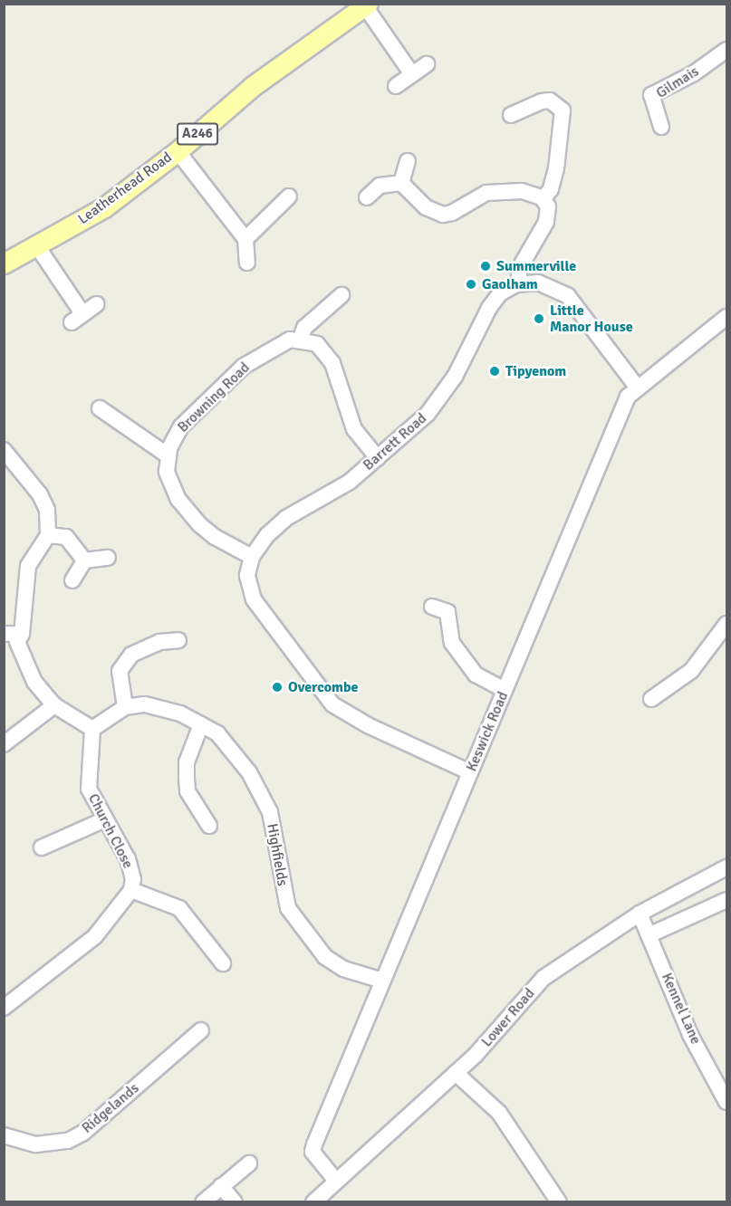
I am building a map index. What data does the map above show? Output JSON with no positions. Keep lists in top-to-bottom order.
{
  "streets": {
    "main road": ["A246", "Leatherhead Road"],
    "street": [
      "Gilmais",
      "Browning Road",
      "Barrett Road",
      "Keswick Road",
      "Church Close",
      "Highfields",
      "Kennel Lane",
      "Lower Road",
      "Ridgelands"
    ]
  },
  "crossings": [
    ["Browning Road", "Barrett Road"],
    ["Barrett Road", "Keswick Road"],
    ["Keswick Road", "Highfields"],
    ["Keswick Road", "Lower Road"],
    ["Kennel Lane", "Lower Road"]
  ],
  "places": [
    "Summerville",
    "Gaolham",
    "Little Manor House",
    "Tipyenom",
    "Overcombe"
  ]
}
